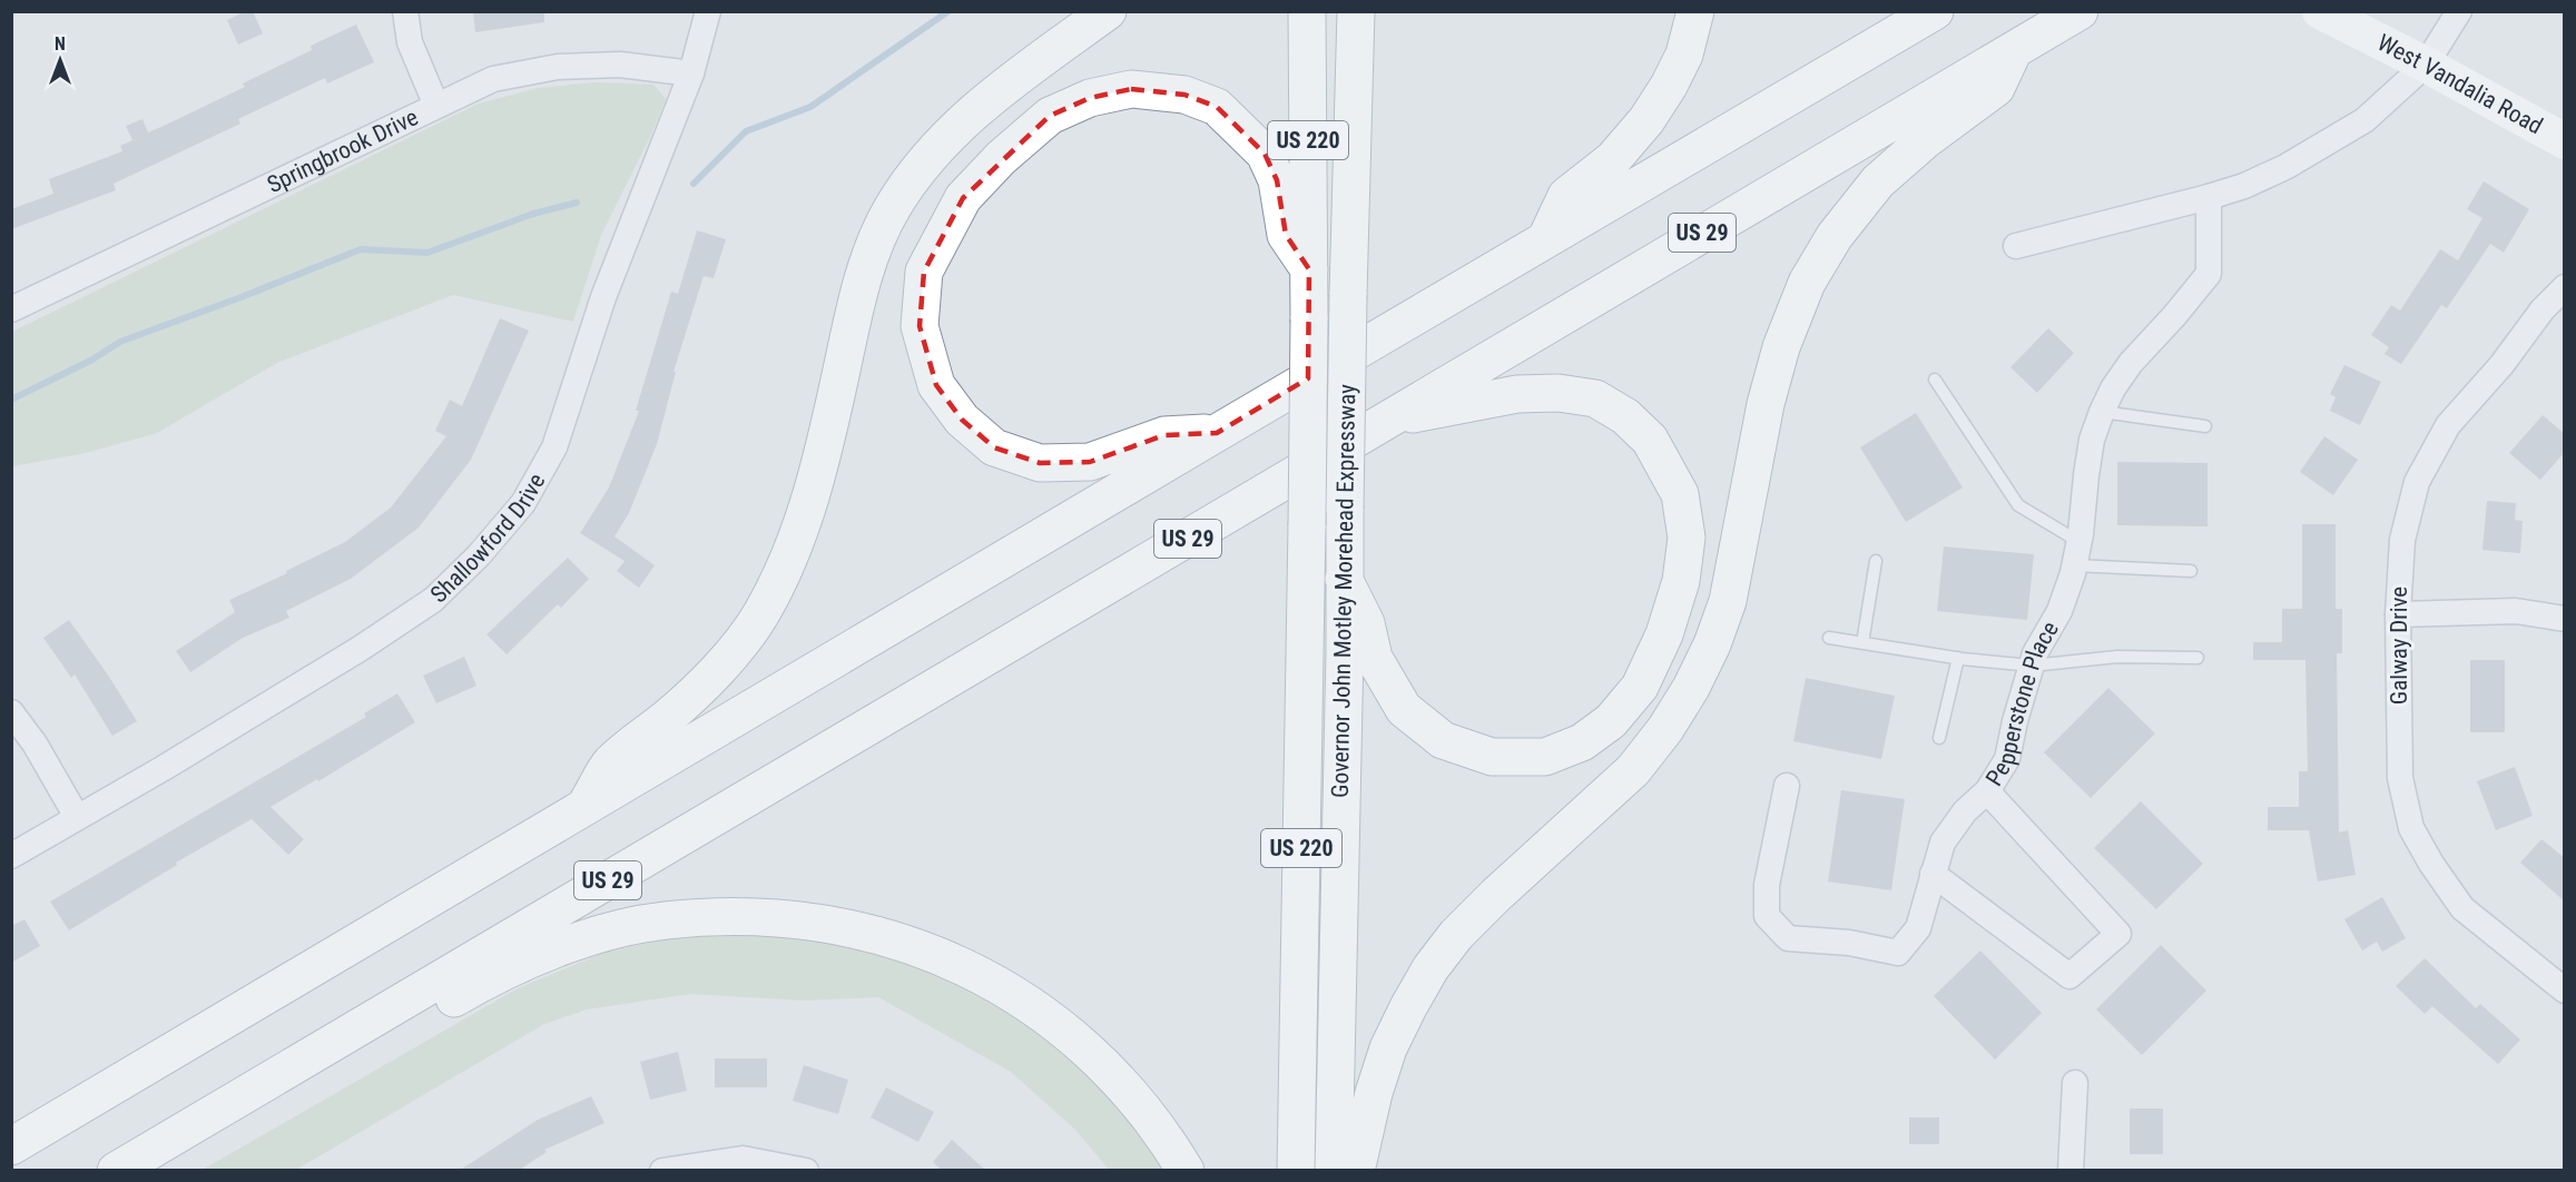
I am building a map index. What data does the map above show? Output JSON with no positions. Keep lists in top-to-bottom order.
{
  "streets": {
    "highway": ["US 220", "US 29", "Governor John Motley Morehead Expressway"],
    "main road": ["West Vandalia Road"],
    "street": [
      "Springbrook Drive",
      "Shallowford Drive",
      "Galway Drive",
      "Pepperstone Place"
    ]
  },
  "crossings": [
    ["Springbrook Drive", "Shallowford Drive"]
  ],
  "north": "top"
}
